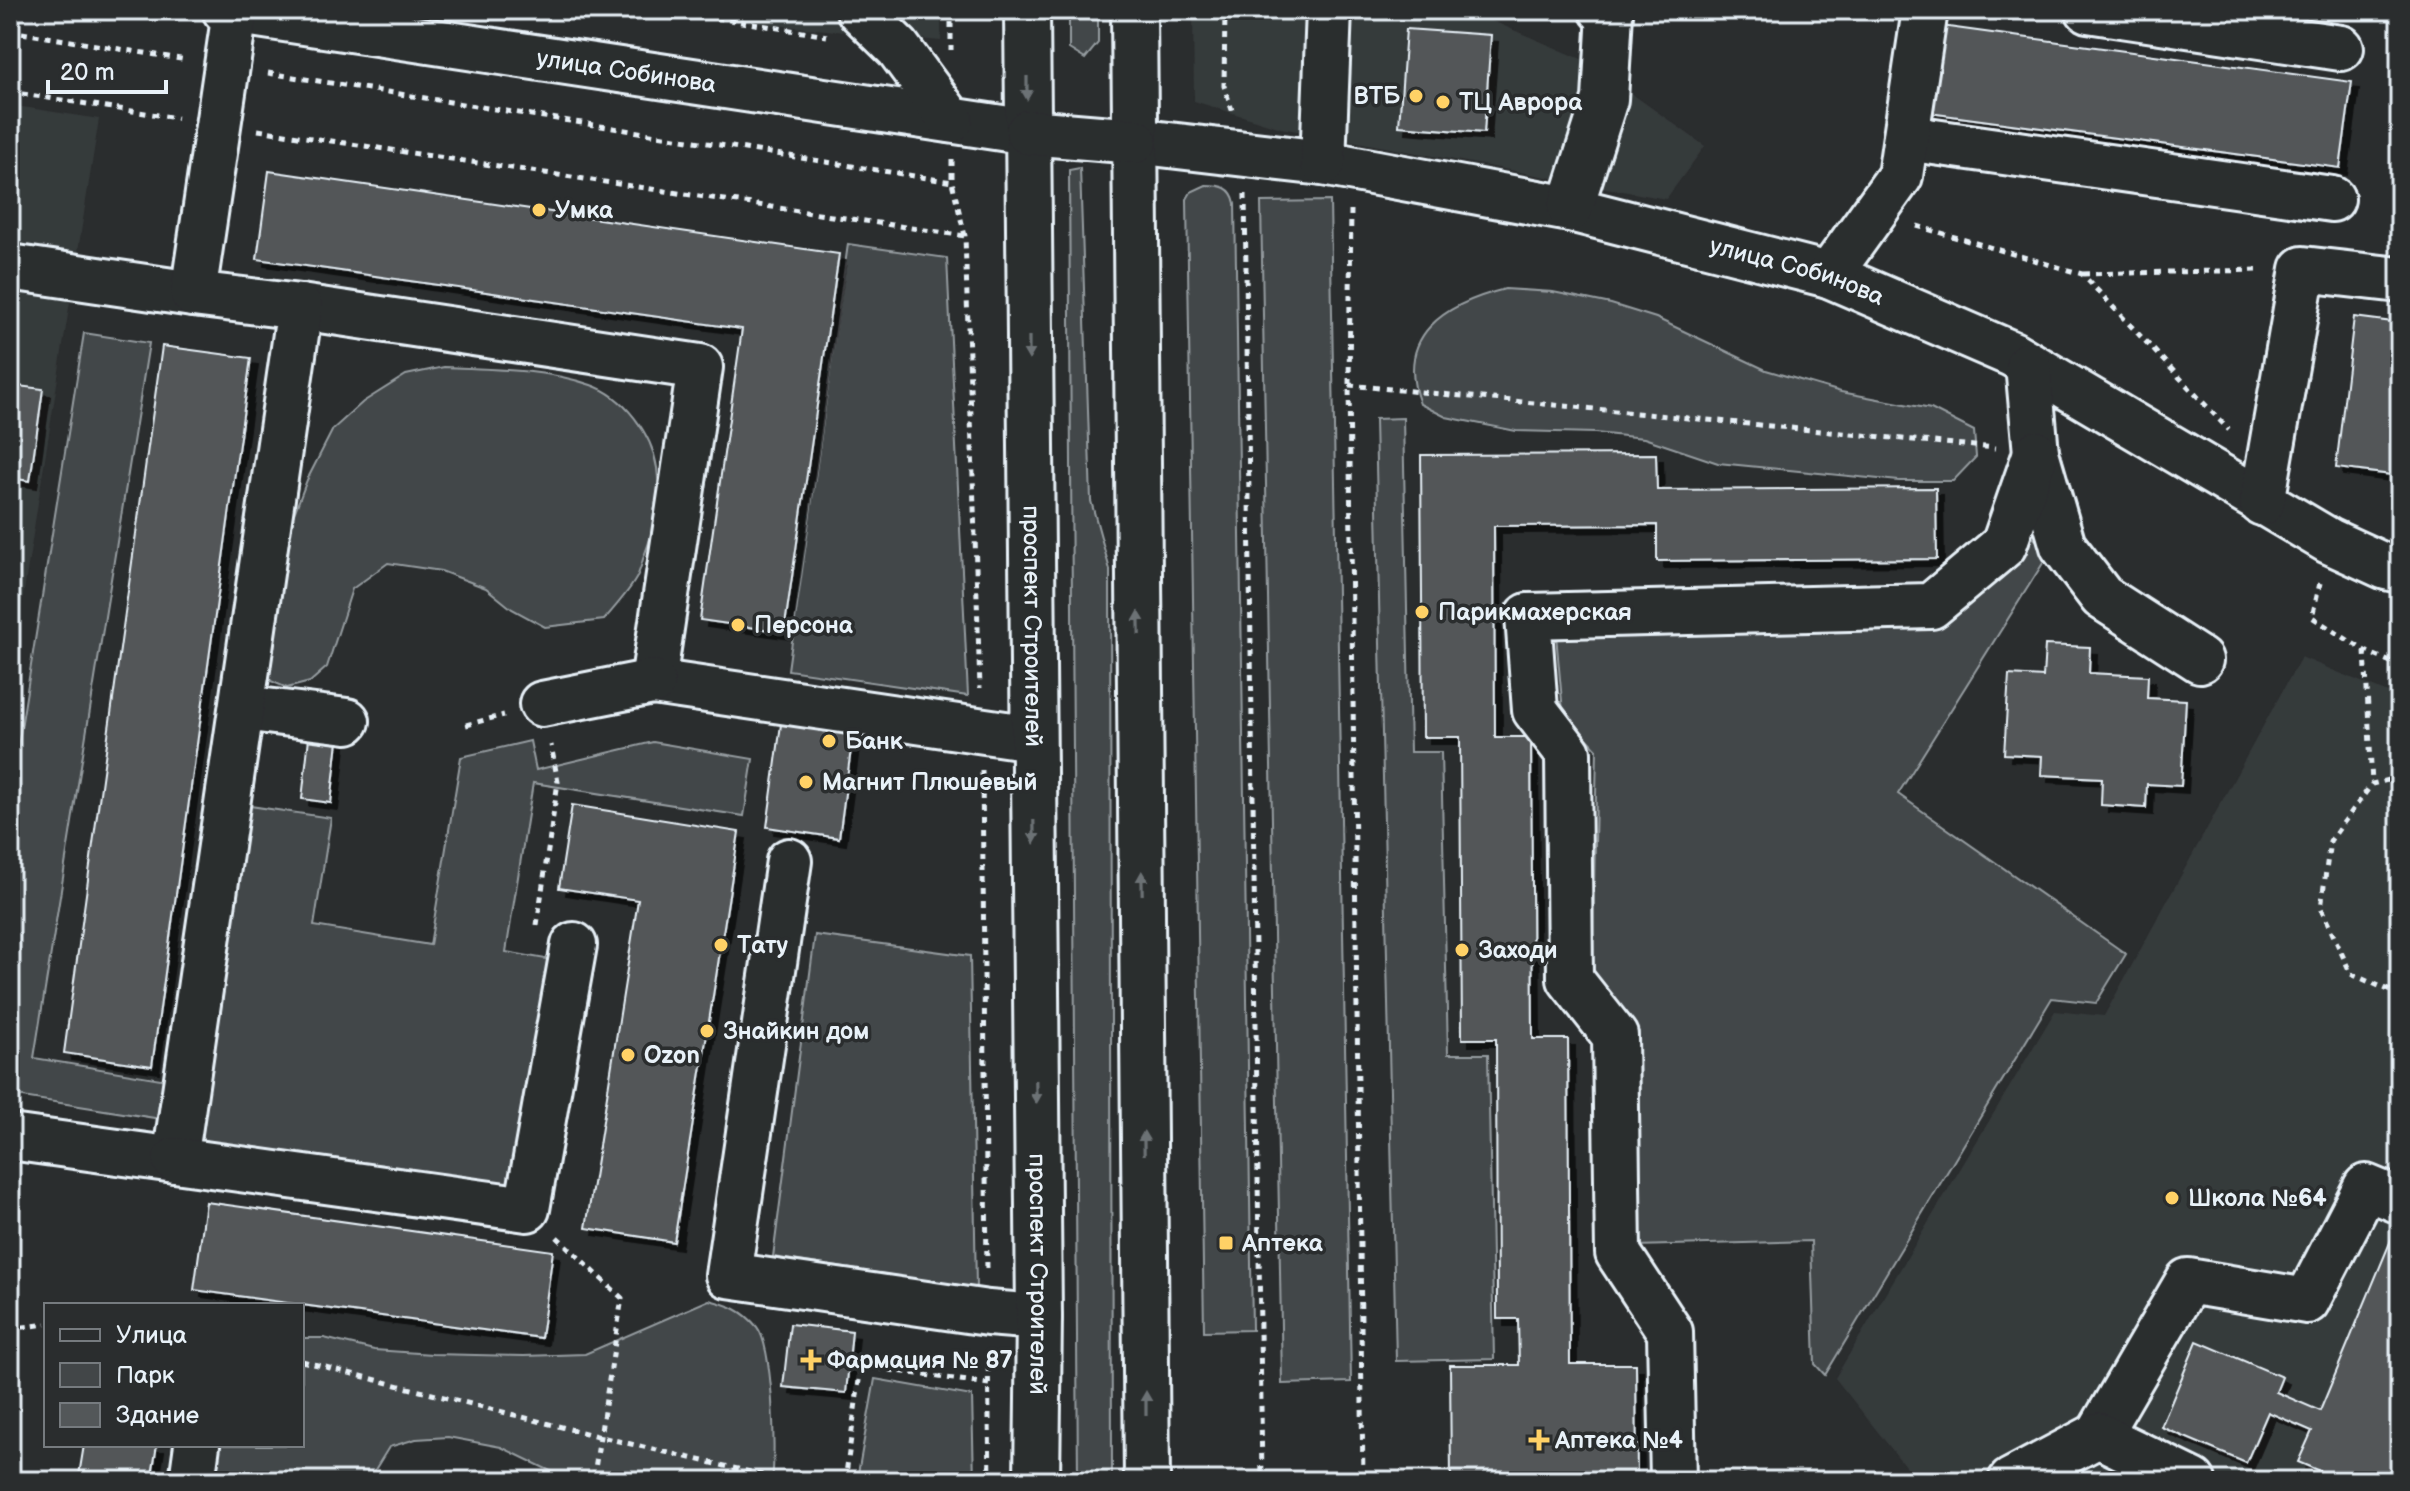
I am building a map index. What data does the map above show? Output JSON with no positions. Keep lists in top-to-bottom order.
{
  "streets": {
    "main road": ["улица Собинова", "проспект Строителей"]
  },
  "crossings": [
    ["улица Собинова", "проспект Строителей"]
  ],
  "places": {
    "other": [
      "ВТБ",
      "ТЦ Аврора",
      "Умка",
      "Парикмахерская",
      "Персона",
      "Банк",
      "Магнит Плюшевый",
      "Тату",
      "Заходи",
      "Знайкин дом",
      "Ozon",
      "Школа №64"
    ],
    "transit": ["Аптека"],
    "health": ["Фармация № 87", "Аптека №4"]
  },
  "legend": ["Улица", "Парк", "Здание"],
  "scale_bar": "20 m"
}
